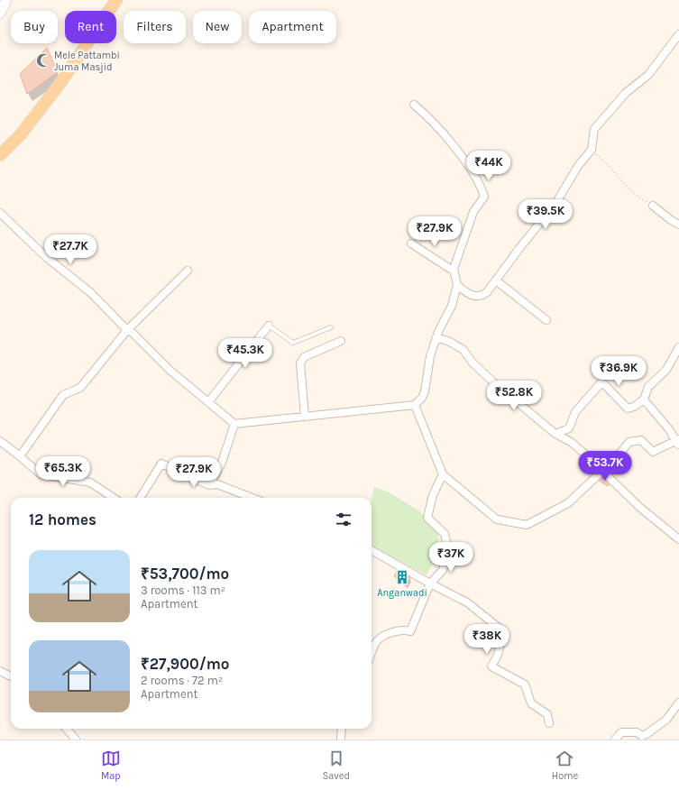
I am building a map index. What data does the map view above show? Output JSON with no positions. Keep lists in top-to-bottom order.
{
  "places": {
    "mosque": ["Mele Pattambi Juma Masjid"],
    "building": ["Anganwadi"]
  },
  "page": {
    "chip": [
      "Buy",
      "Rent",
      "Filters",
      "New",
      "Apartment"
    ],
    "price": [
      "₹44K",
      "₹39.5K",
      "₹27.9K",
      "₹27.7K",
      "₹45.3K",
      "₹36.9K",
      "₹52.8K",
      "₹53.7K",
      "₹65.3K",
      "₹27.9K",
      "₹37K",
      "₹38K"
    ],
    "heading": "12 homes",
    "list": [
      {
        "name": "₹53,700/mo",
        "note": "3 rooms · 113 m² · Apartment"
      },
      {
        "name": "₹27,900/mo",
        "note": "2 rooms · 72 m² · Apartment"
      }
    ],
    "tabs": ["Map", "Saved", "Home"]
  }
}
